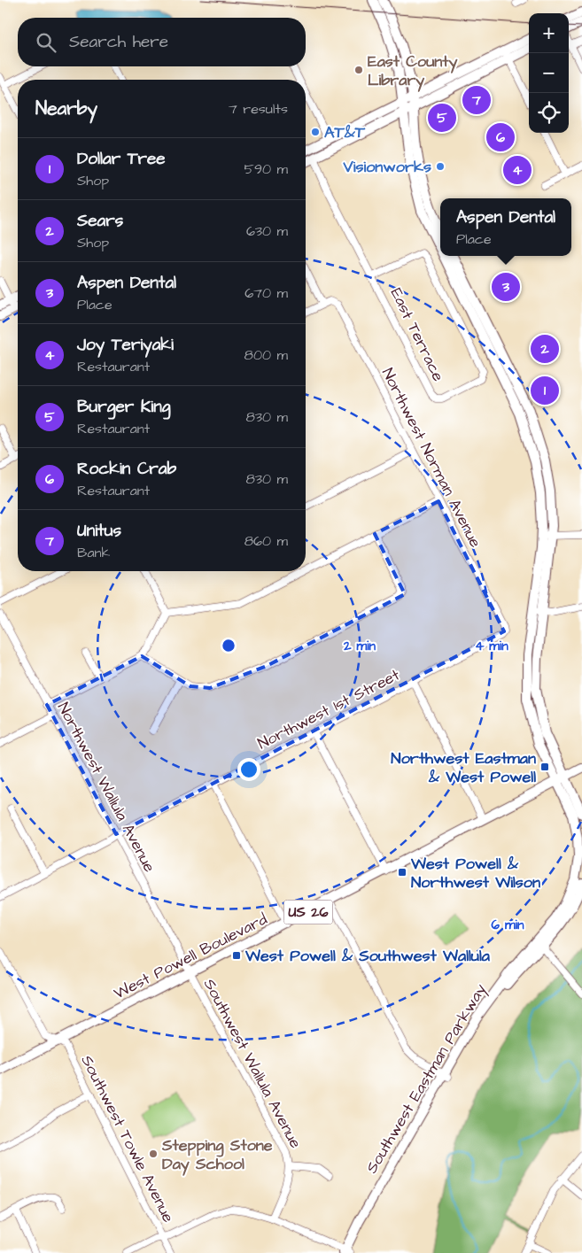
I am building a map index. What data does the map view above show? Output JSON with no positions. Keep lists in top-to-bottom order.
{
  "streets": {
    "main road": ["US 26", "West Powell Boulevard", "Southwest Eastman Parkway"],
    "street": [
      "East Terrace",
      "Northwest Norman Avenue",
      "Northwest 1st Street",
      "Northwest Wallula Avenue",
      "Southwest Wallula Avenue",
      "Southwest Towle Avenue"
    ]
  },
  "crossings": [
    ["Northwest Norman Avenue", "Northwest 1st Street"],
    ["Northwest 1st Street", "Northwest Wallula Avenue"],
    ["Northwest Wallula Avenue", "West Powell Boulevard"],
    ["Northwest Wallula Avenue", "Southwest Wallula Avenue"],
    ["West Powell Boulevard", "Southwest Wallula Avenue"],
    ["West Powell Boulevard", "Southwest Eastman Parkway"],
    ["West Powell Boulevard", "Southwest Towle Avenue"]
  ],
  "places": {
    "other": [
      "East County Library",
      "AT&T",
      "Visionworks",
      "Stepping Stone Day School"
    ],
    "transit": ["Northwest Eastman & West Powell", "West Powell & Northwest Wilson", "West Powell & Southwest Wallula"]
  },
  "page": {
    "map_buttons": ["+", "−"],
    "search": "Search here",
    "heading": ["Nearby", "7 results"],
    "pins": [
      "7",
      "5",
      "6",
      "4",
      "3",
      "2",
      "1"
    ],
    "list": [
      {
        "mark": "1",
        "name": "Dollar Tree",
        "note": "Shop",
        "value": "590 m"
      },
      {
        "mark": "2",
        "name": "Sears",
        "note": "Shop",
        "value": "630 m"
      },
      {
        "mark": "3",
        "name": "Aspen Dental",
        "note": "Place",
        "value": "670 m"
      },
      {
        "mark": "4",
        "name": "Joy Teriyaki",
        "note": "Restaurant",
        "value": "800 m"
      },
      {
        "mark": "5",
        "name": "Burger King",
        "note": "Restaurant",
        "value": "830 m"
      },
      {
        "mark": "6",
        "name": "Rockin Crab",
        "note": "Restaurant",
        "value": "830 m"
      },
      {
        "mark": "7",
        "name": "Unitus",
        "note": "Bank",
        "value": "860 m"
      }
    ],
    "popup": ["Aspen Dental", "Place"]
  },
  "rings": ["2 min", "4 min", "6 min"]
}
